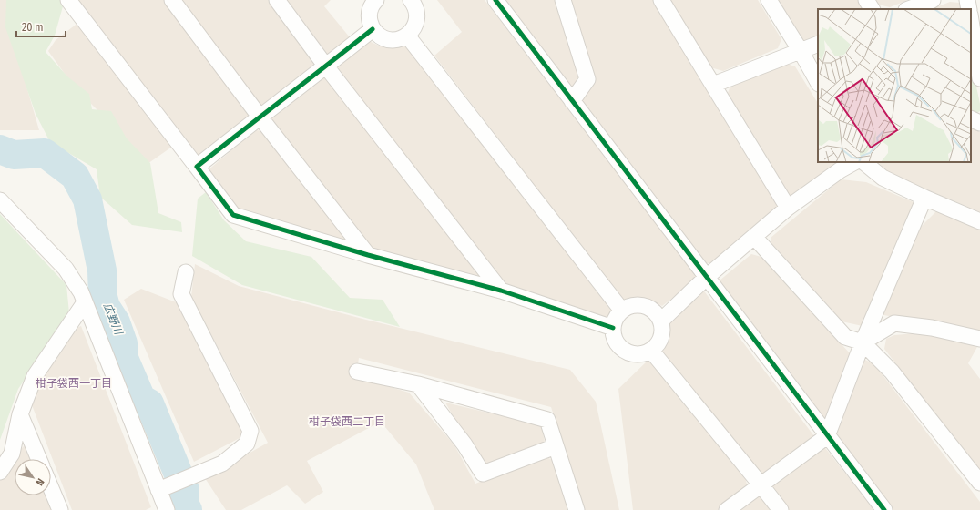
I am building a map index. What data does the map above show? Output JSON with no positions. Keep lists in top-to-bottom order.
{
  "districts": ["柑子袋西一丁目", "柑子袋西二丁目"],
  "water": ["広野川"],
  "scale_bar": "20 m",
  "north": "bottom right"
}
